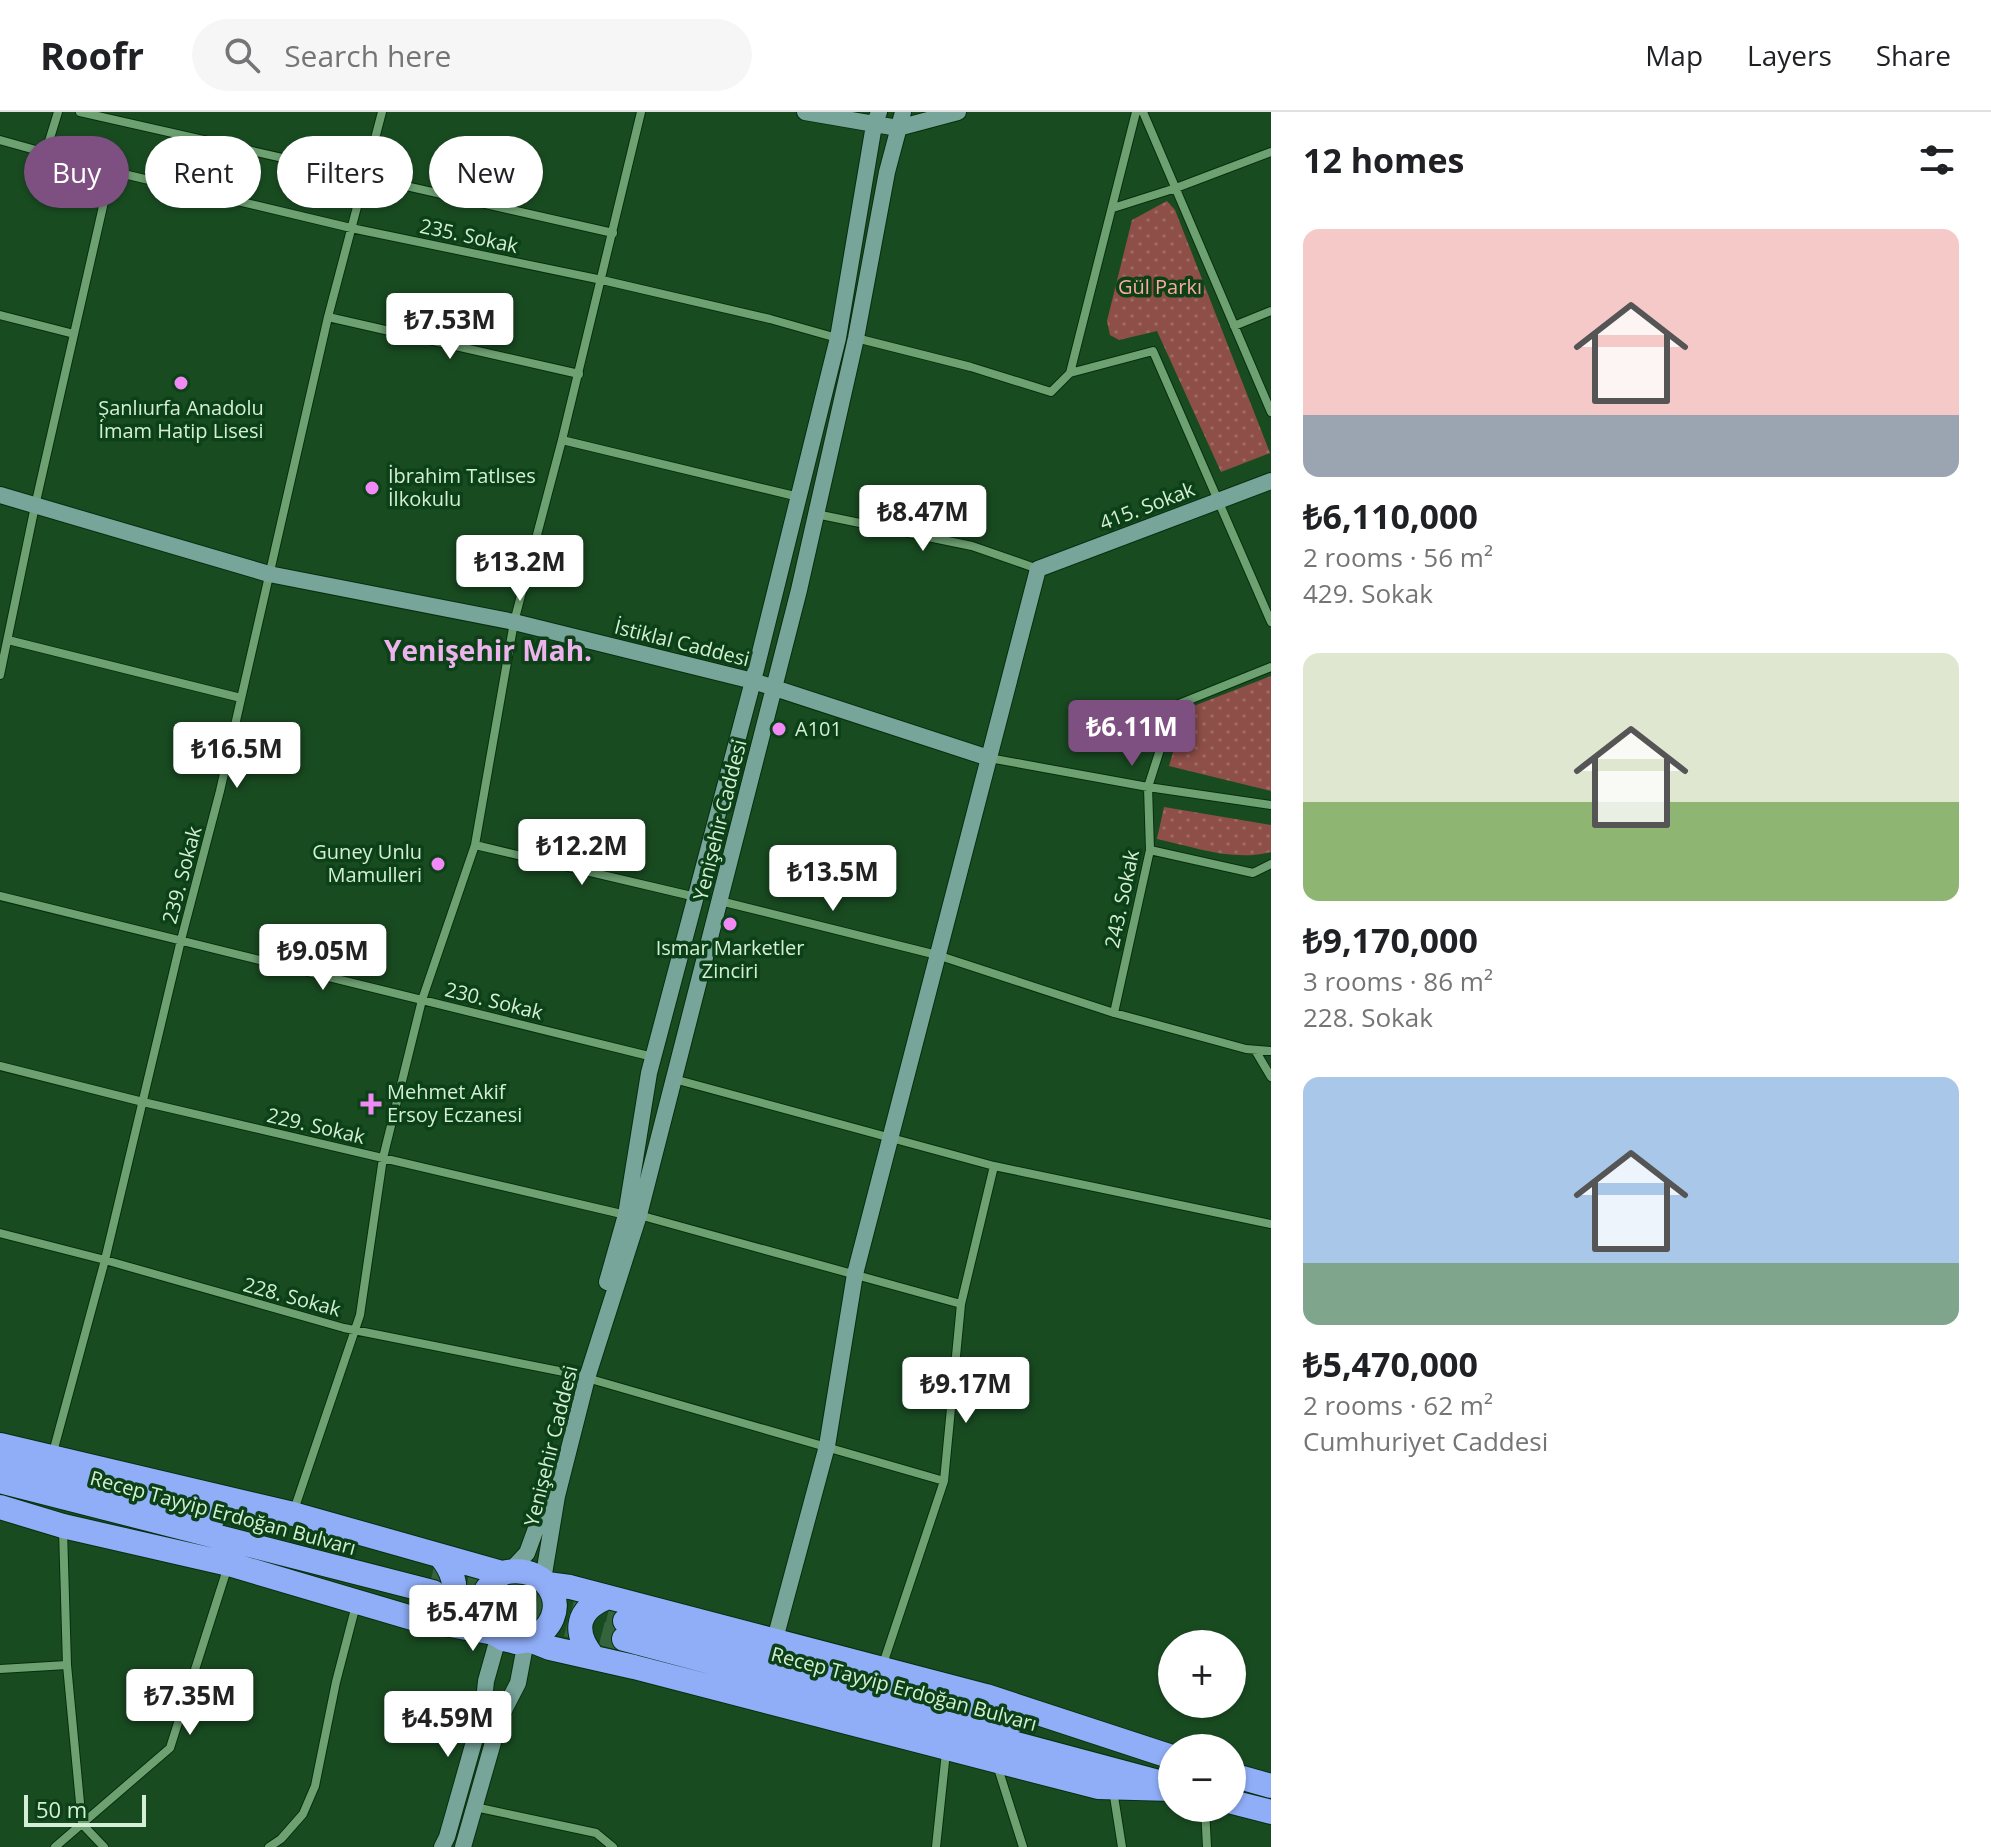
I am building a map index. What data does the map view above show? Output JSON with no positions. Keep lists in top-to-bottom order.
{
  "streets": {
    "highway": ["Recep Tayyip Erdoğan Bulvarı"],
    "main road": ["415. Sokak", "İstiklal Caddesi", "Yenişehir Caddesi"],
    "street": [
      "235. Sokak",
      "239. Sokak",
      "243. Sokak",
      "230. Sokak",
      "229. Sokak",
      "228. Sokak"
    ]
  },
  "crossings": [
    ["235. Sokak", "Yenişehir Caddesi"],
    ["235. Sokak", "239. Sokak"],
    ["İstiklal Caddesi", "Yenişehir Caddesi"],
    ["İstiklal Caddesi", "239. Sokak"],
    ["Yenişehir Caddesi", "230. Sokak"],
    ["Yenişehir Caddesi", "229. Sokak"],
    ["Yenişehir Caddesi", "228. Sokak"],
    ["239. Sokak", "230. Sokak"],
    ["239. Sokak", "229. Sokak"],
    ["239. Sokak", "228. Sokak"]
  ],
  "districts": ["Yenişehir Mah."],
  "parks": ["Gül Parkı"],
  "places": {
    "other": [
      "Şanlıurfa Anadolu İmam Hatip Lisesi",
      "İbrahim Tatlıses İlkokulu",
      "A101",
      "Guney Unlu Mamulleri",
      "Ismar Marketler Zinciri"
    ],
    "health": ["Mehmet Akif Ersoy Eczanesi"]
  },
  "scale_bar": "50 m",
  "page": {
    "header": "Roofr",
    "search": "Search here",
    "nav": ["Map", "Layers", "Share"],
    "heading": "12 homes",
    "chip": [
      "Buy",
      "Rent",
      "Filters",
      "New"
    ],
    "list": [
      {
        "name": "₺6,110,000",
        "note": "2 rooms · 56 m² · 429. Sokak"
      },
      {
        "name": "₺9,170,000",
        "note": "3 rooms · 86 m² · 228. Sokak"
      },
      {
        "name": "₺5,470,000",
        "note": "2 rooms · 62 m² · Cumhuriyet Caddesi"
      }
    ],
    "price": [
      "₺7.53M",
      "₺8.47M",
      "₺13.2M",
      "₺6.11M",
      "₺16.5M",
      "₺12.2M",
      "₺13.5M",
      "₺9.05M",
      "₺9.17M",
      "₺5.47M",
      "₺7.35M",
      "₺4.59M"
    ],
    "map_buttons": ["+", "−"],
    "scale": "50 m"
  }
}
